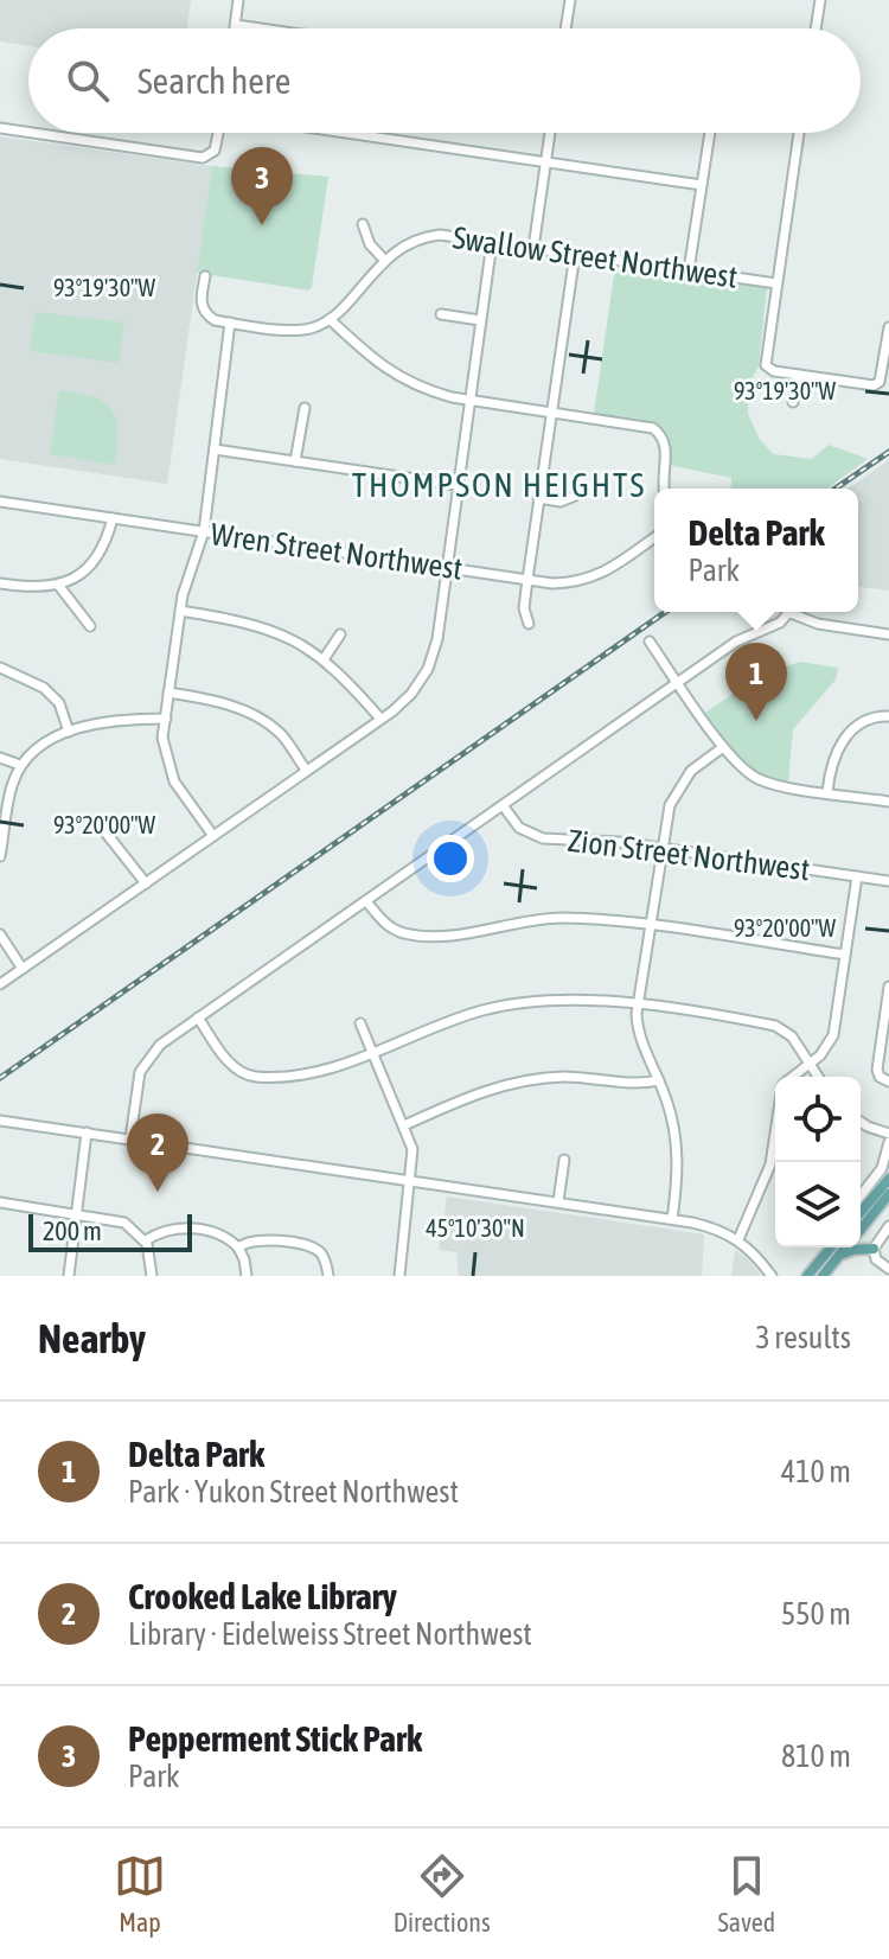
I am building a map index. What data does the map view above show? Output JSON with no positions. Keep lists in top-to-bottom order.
{
  "streets": {
    "street": ["Swallow Street Northwest", "Wren Street Northwest", "Zion Street Northwest"]
  },
  "districts": ["THOMPSON HEIGHTS"],
  "scale_bar": "200 m",
  "page": {
    "search": "Search here",
    "pins": ["3", "1", "2"],
    "popup": ["Delta Park", "Park"],
    "scale": "200 m",
    "heading": ["Nearby", "3 results"],
    "list": [
      {
        "mark": "1",
        "name": "Delta Park",
        "note": "Park · Yukon Street Northwest",
        "value": "410 m"
      },
      {
        "mark": "2",
        "name": "Crooked Lake Library",
        "note": "Library · Eidelweiss Street Northwest",
        "value": "550 m"
      },
      {
        "mark": "3",
        "name": "Pepperment Stick Park",
        "note": "Park",
        "value": "810 m"
      }
    ],
    "nav": ["Map", "Directions", "Saved"]
  },
  "coordinates": ["93°19'30\"W", "93°20'00\"W", "45°10'30\"N"]
}
